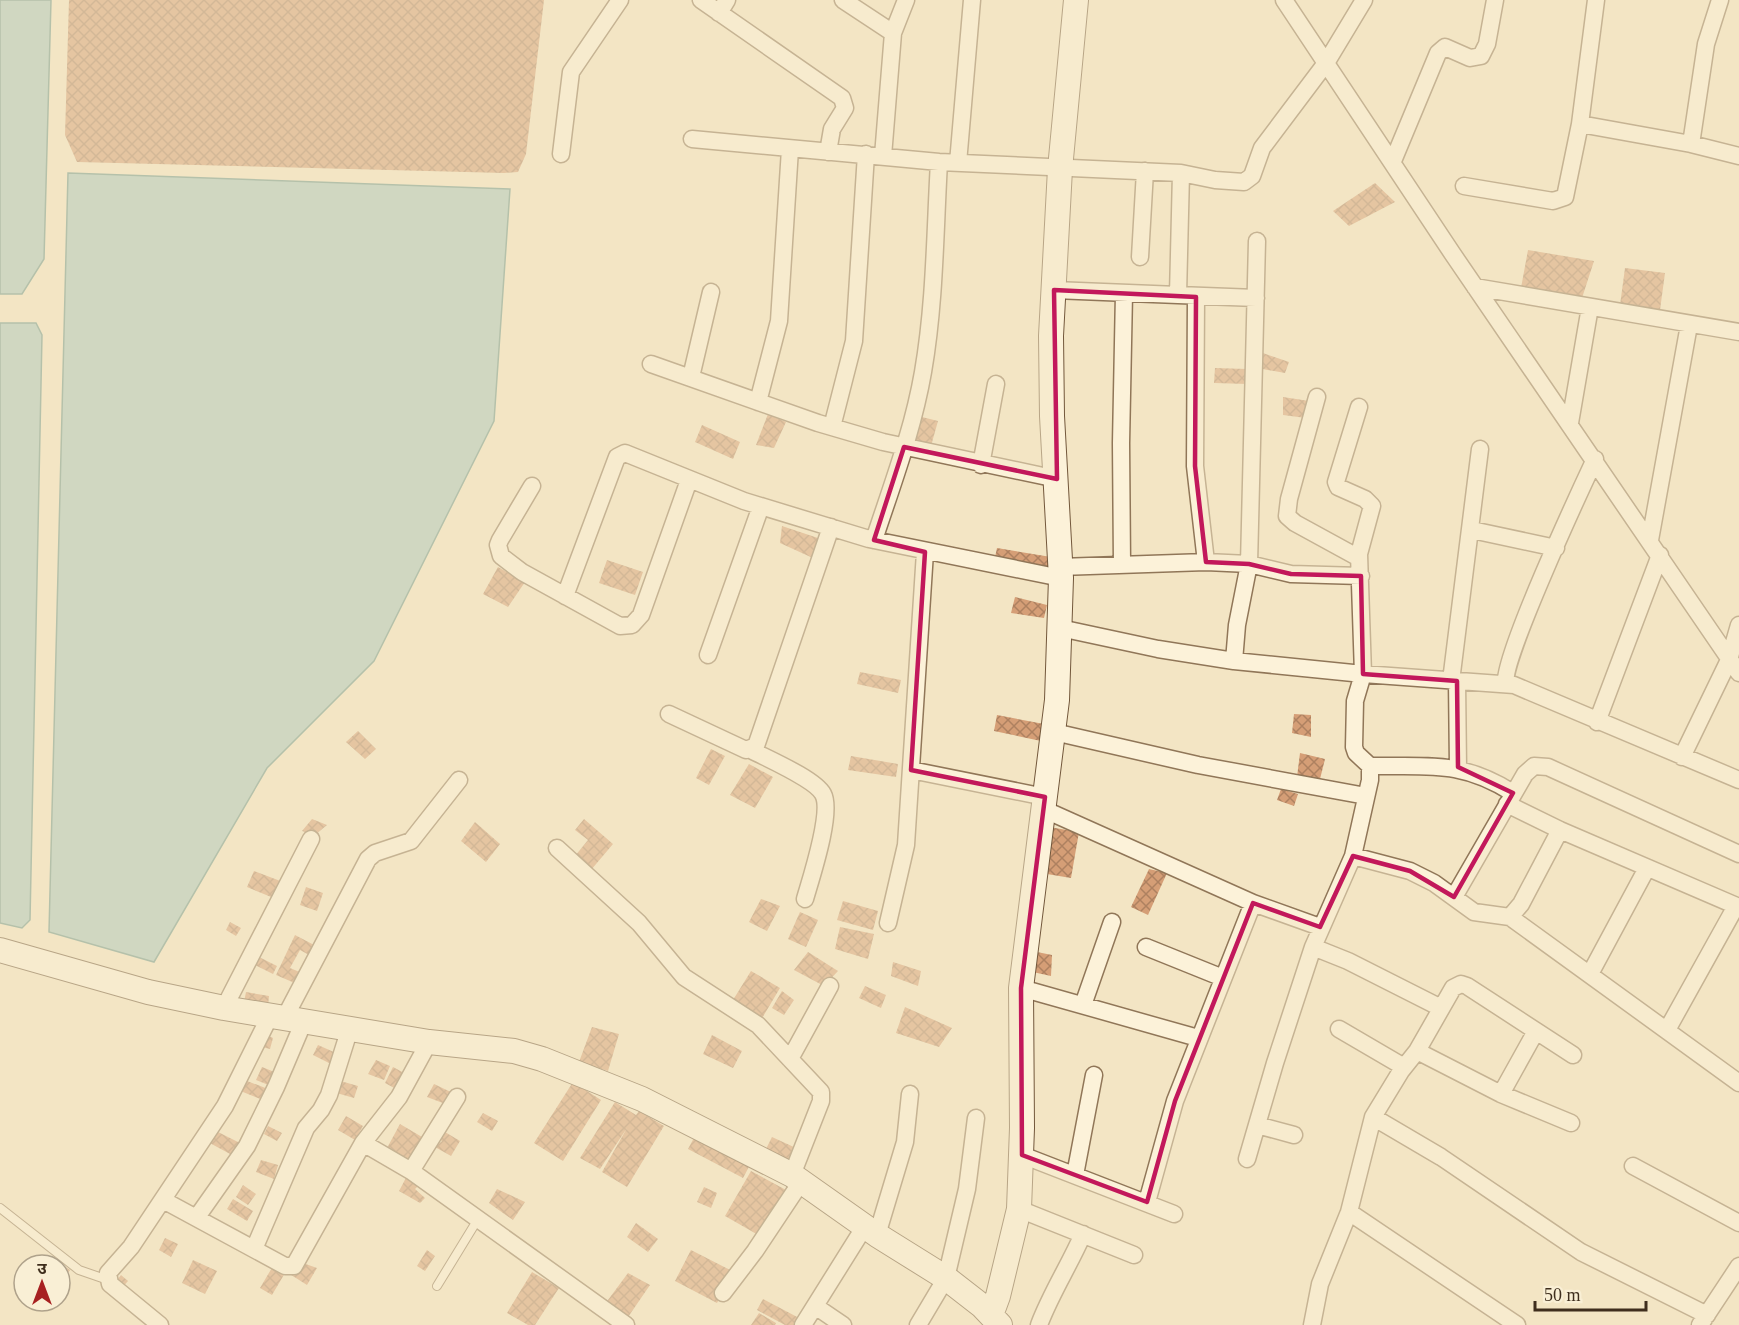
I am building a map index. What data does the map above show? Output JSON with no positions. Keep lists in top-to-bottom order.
{
  "scale_bar": "50 m",
  "north": "top"
}
